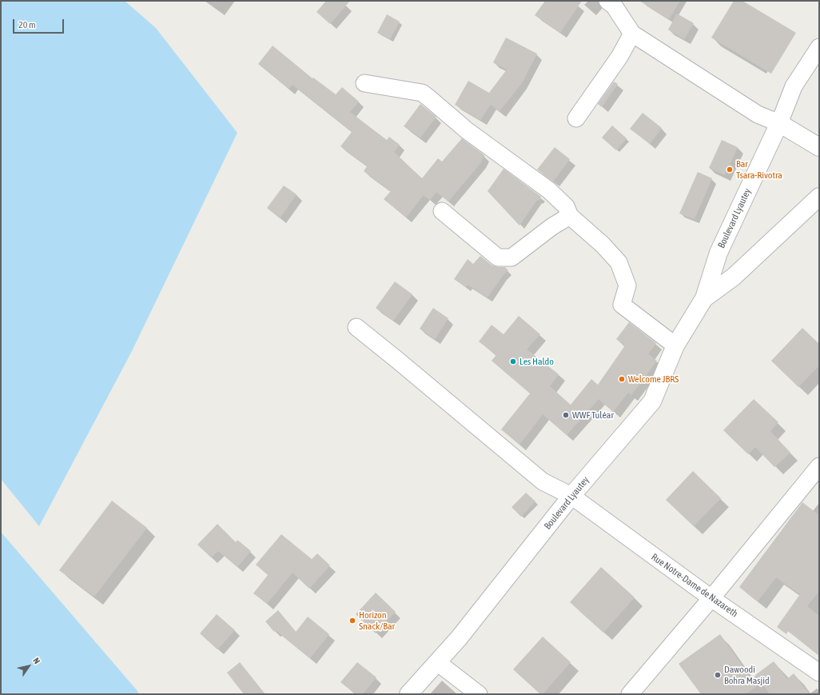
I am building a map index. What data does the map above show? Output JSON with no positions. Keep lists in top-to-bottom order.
{
  "streets": {
    "street": ["Boulevard Lyautey", "Rue Notre-Dame de Nazareth"]
  },
  "crossings": [
    ["Boulevard Lyautey", "Rue Notre-Dame de Nazareth"]
  ],
  "places": [
    "Bar Tsara-Rivotra",
    "Les Haldo",
    "Welcome JBRS",
    "WWF Tuléar",
    "Horizon Snack/Bar",
    "Dawoodi Bohra Masjid"
  ],
  "scale_bar": "20 m",
  "north": "top right"
}
